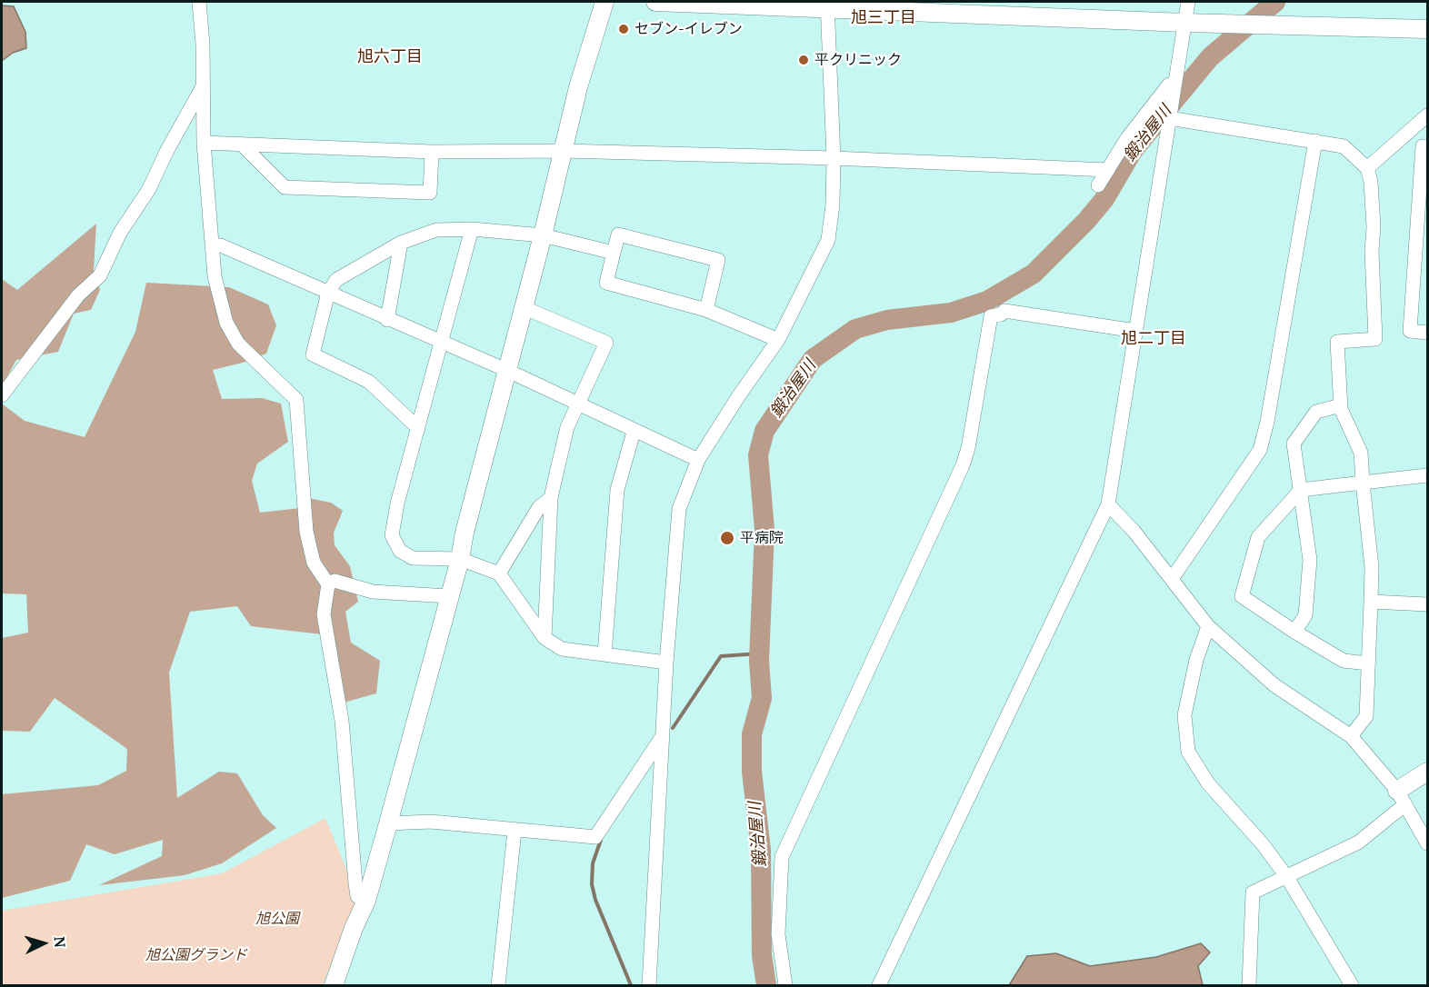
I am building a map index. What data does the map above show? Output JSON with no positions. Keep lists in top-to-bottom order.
{
  "districts": ["旭三丁目", "旭六丁目", "旭二丁目"],
  "water": ["鍛治屋川"],
  "parks": ["旭公園", "旭公園グランド"],
  "places": ["セブン-イレブン", "平クリニック", "平病院"],
  "north": "right"
}
